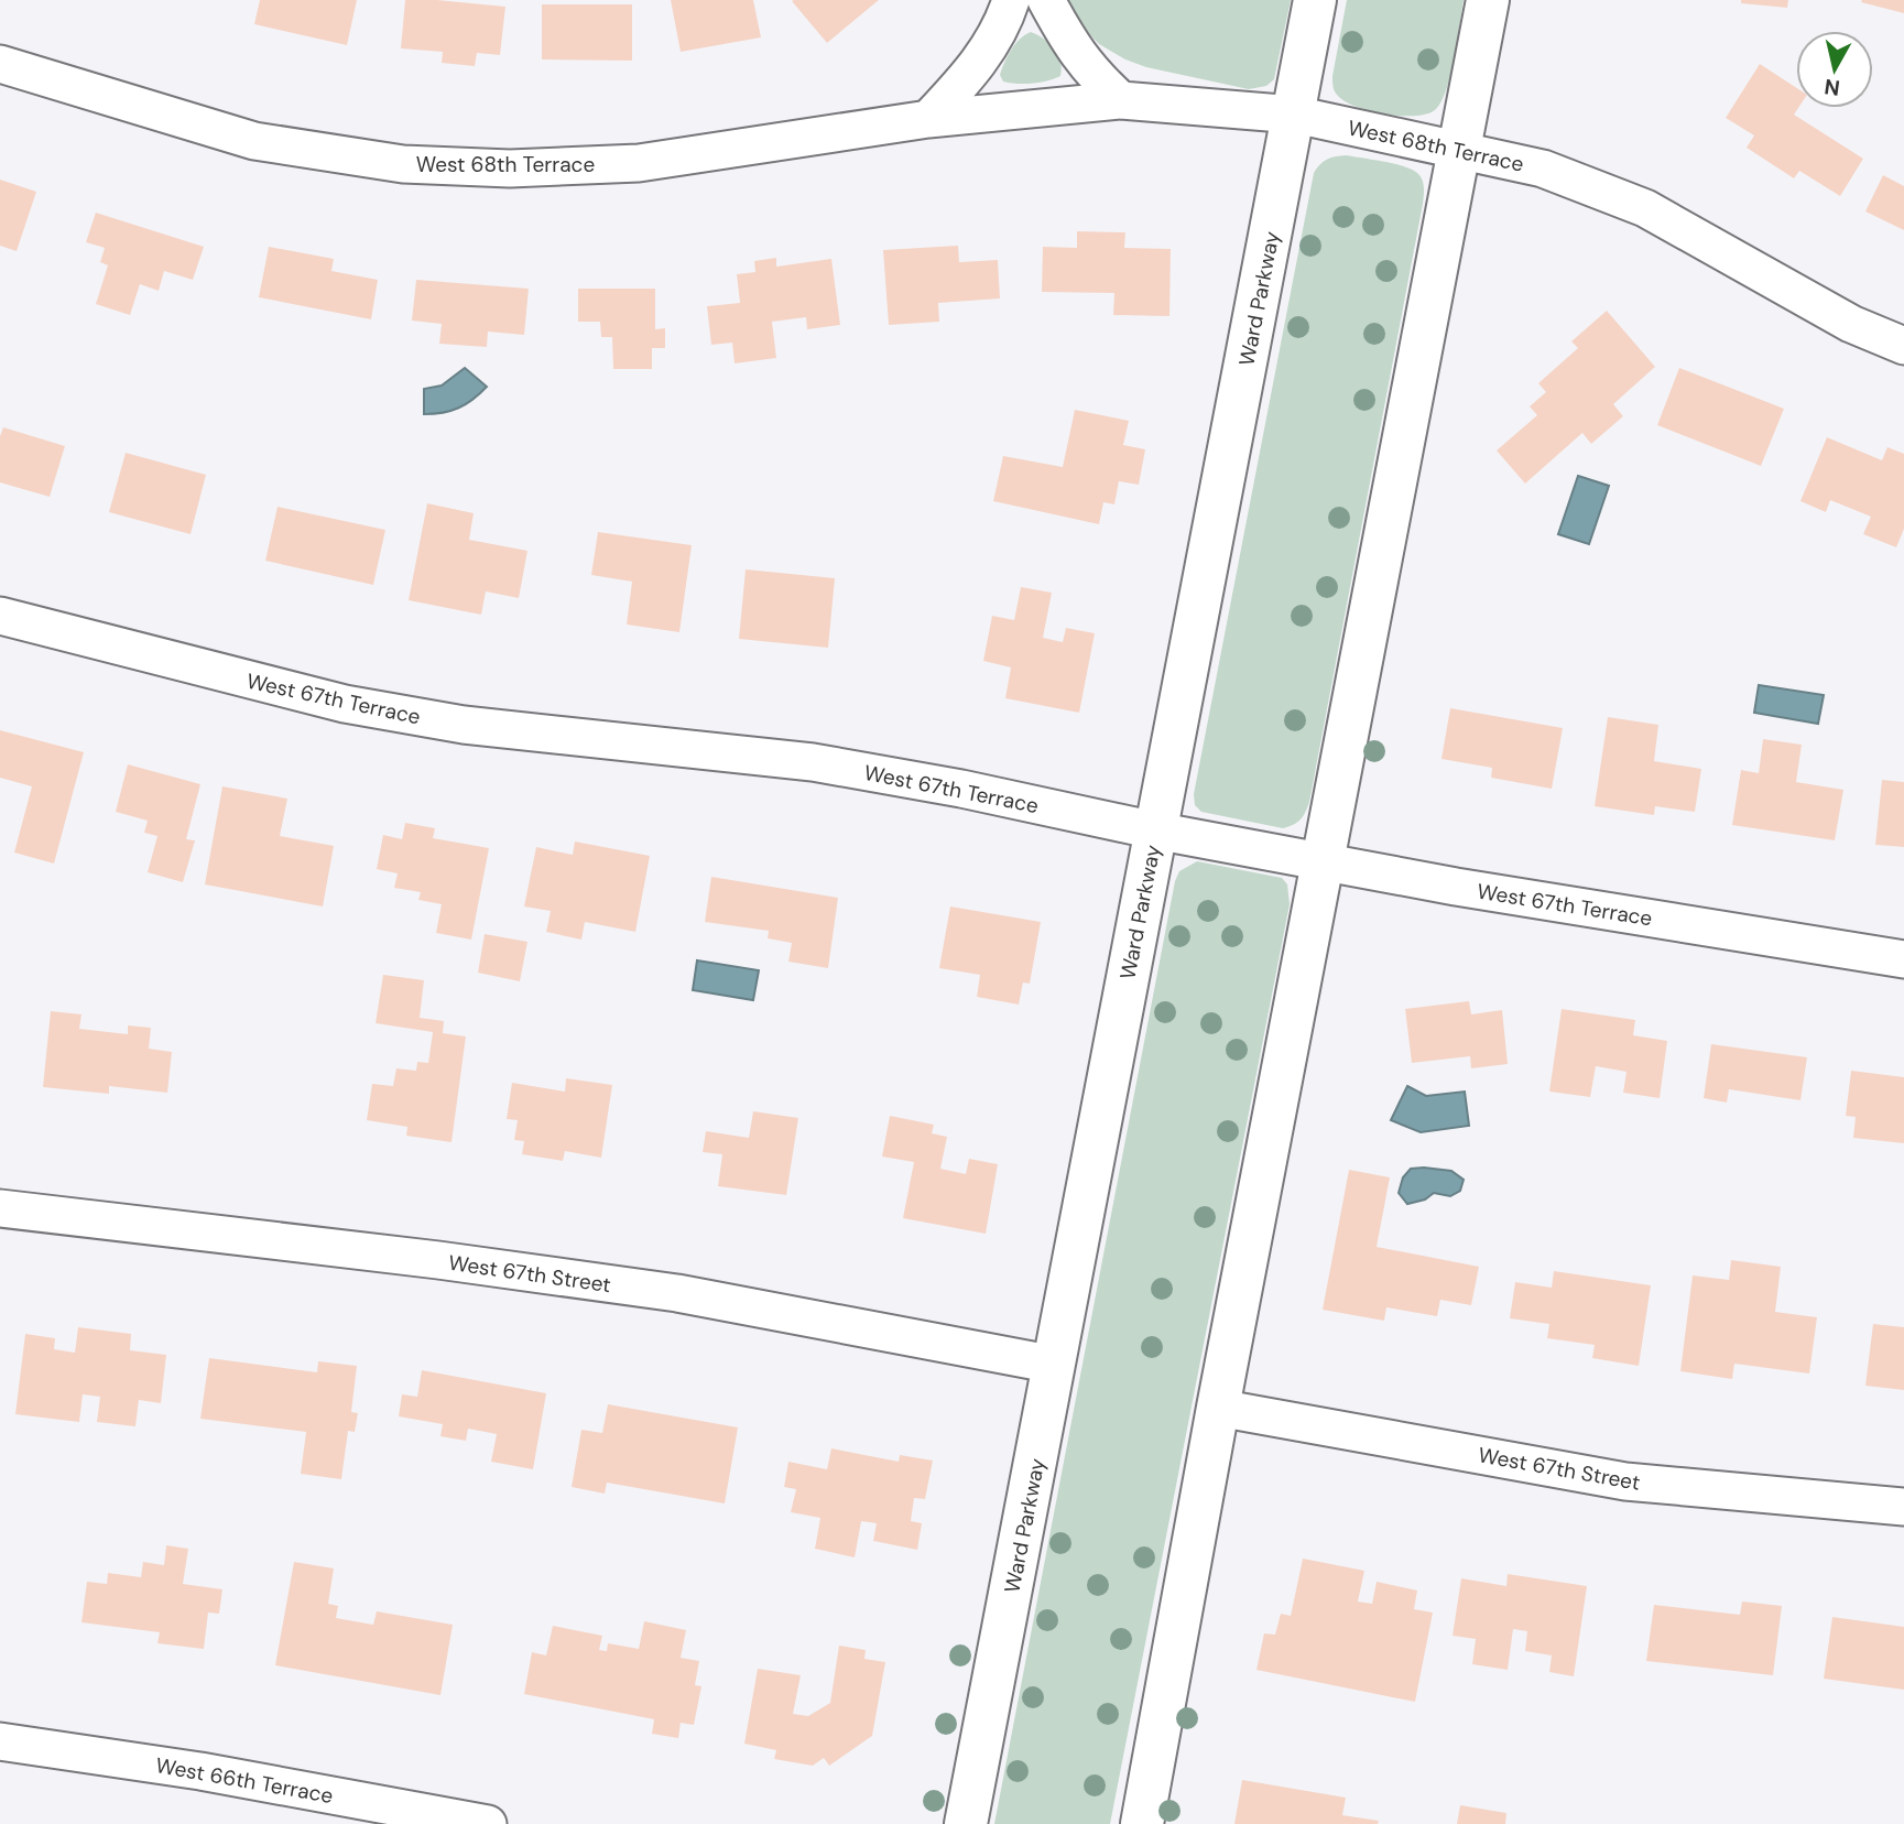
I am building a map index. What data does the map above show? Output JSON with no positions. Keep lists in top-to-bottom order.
{
  "streets": {
    "main road": ["Ward Parkway"],
    "street": [
      "West 68th Terrace",
      "West 67th Terrace",
      "West 67th Street",
      "West 66th Terrace"
    ]
  },
  "crossings": [
    ["West 68th Terrace", "Ward Parkway"],
    ["Ward Parkway", "West 67th Terrace"],
    ["Ward Parkway", "West 67th Street"]
  ],
  "north": "bottom"
}
